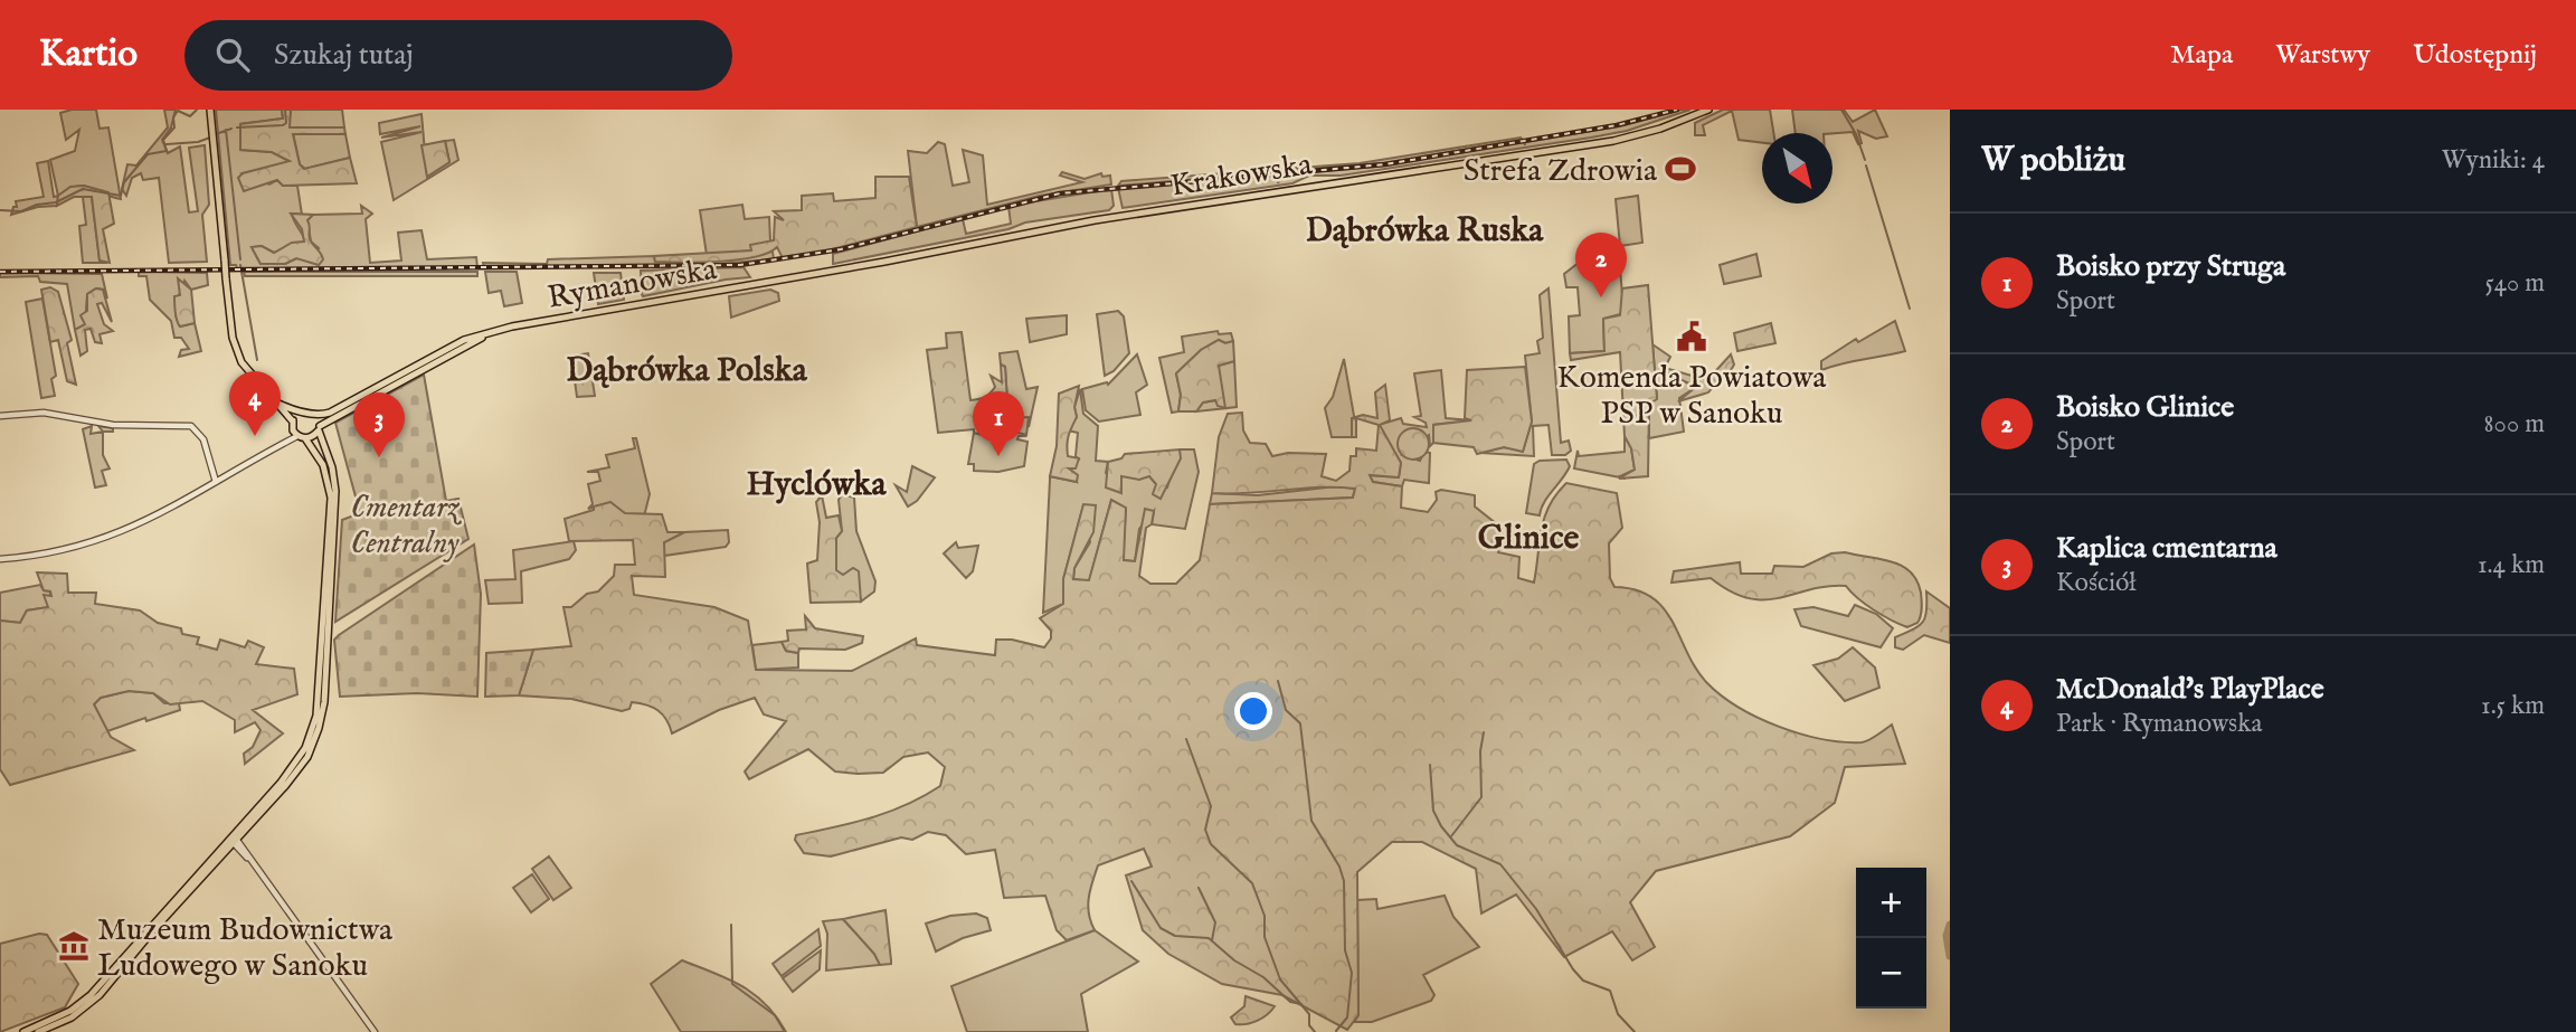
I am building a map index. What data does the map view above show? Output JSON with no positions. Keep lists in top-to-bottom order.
{
  "streets": {
    "main road": ["Krakowska", "Rymanowska"]
  },
  "crossings": [
    ["Krakowska", "Rymanowska"]
  ],
  "districts": [
    "Dąbrówka Ruska",
    "Dąbrówka Polska",
    "Hyclówka",
    "Glinice"
  ],
  "parks": ["Cmentarz Centralny"],
  "places": {
    "sports": ["Strefa Zdrowia"],
    "public building": ["Komenda Powiatowa PSP w Sanoku"],
    "museum": ["Muzeum Budownictwa Ludowego w Sanoku"]
  },
  "north": "bottom right",
  "page": {
    "header": "Kartio",
    "search": "Szukaj tutaj",
    "nav": ["Mapa", "Warstwy", "Udostępnij"],
    "heading": ["W pobliżu", "Wyniki: 4"],
    "list": [
      {
        "mark": "1",
        "name": "Boisko przy Struga",
        "note": "Sport",
        "value": "540 m"
      },
      {
        "mark": "2",
        "name": "Boisko Glinice",
        "note": "Sport",
        "value": "800 m"
      },
      {
        "mark": "3",
        "name": "Kaplica cmentarna",
        "note": "Kościół",
        "value": "1.4 km"
      },
      {
        "mark": "4",
        "name": "McDonald's PlayPlace",
        "note": "Park · Rymanowska",
        "value": "1.5 km"
      }
    ],
    "pins": [
      "2",
      "4",
      "1",
      "3"
    ],
    "map_buttons": ["+", "−"]
  }
}
